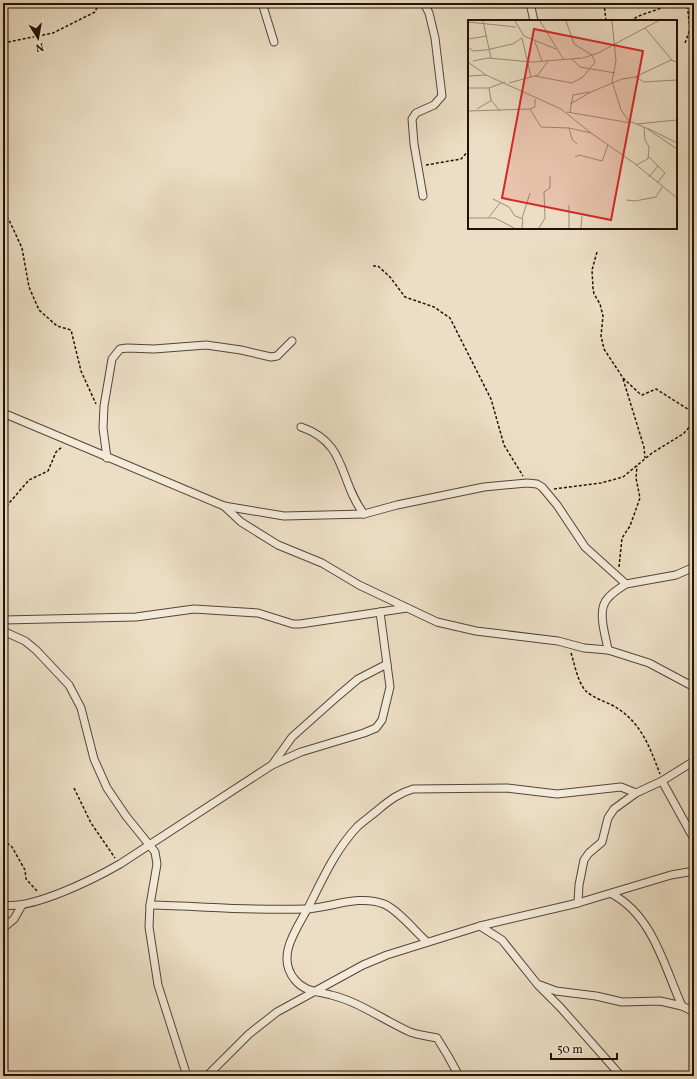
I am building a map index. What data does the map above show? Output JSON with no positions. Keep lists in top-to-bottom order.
{
  "scale_bar": "50 m",
  "north": "bottom"
}
